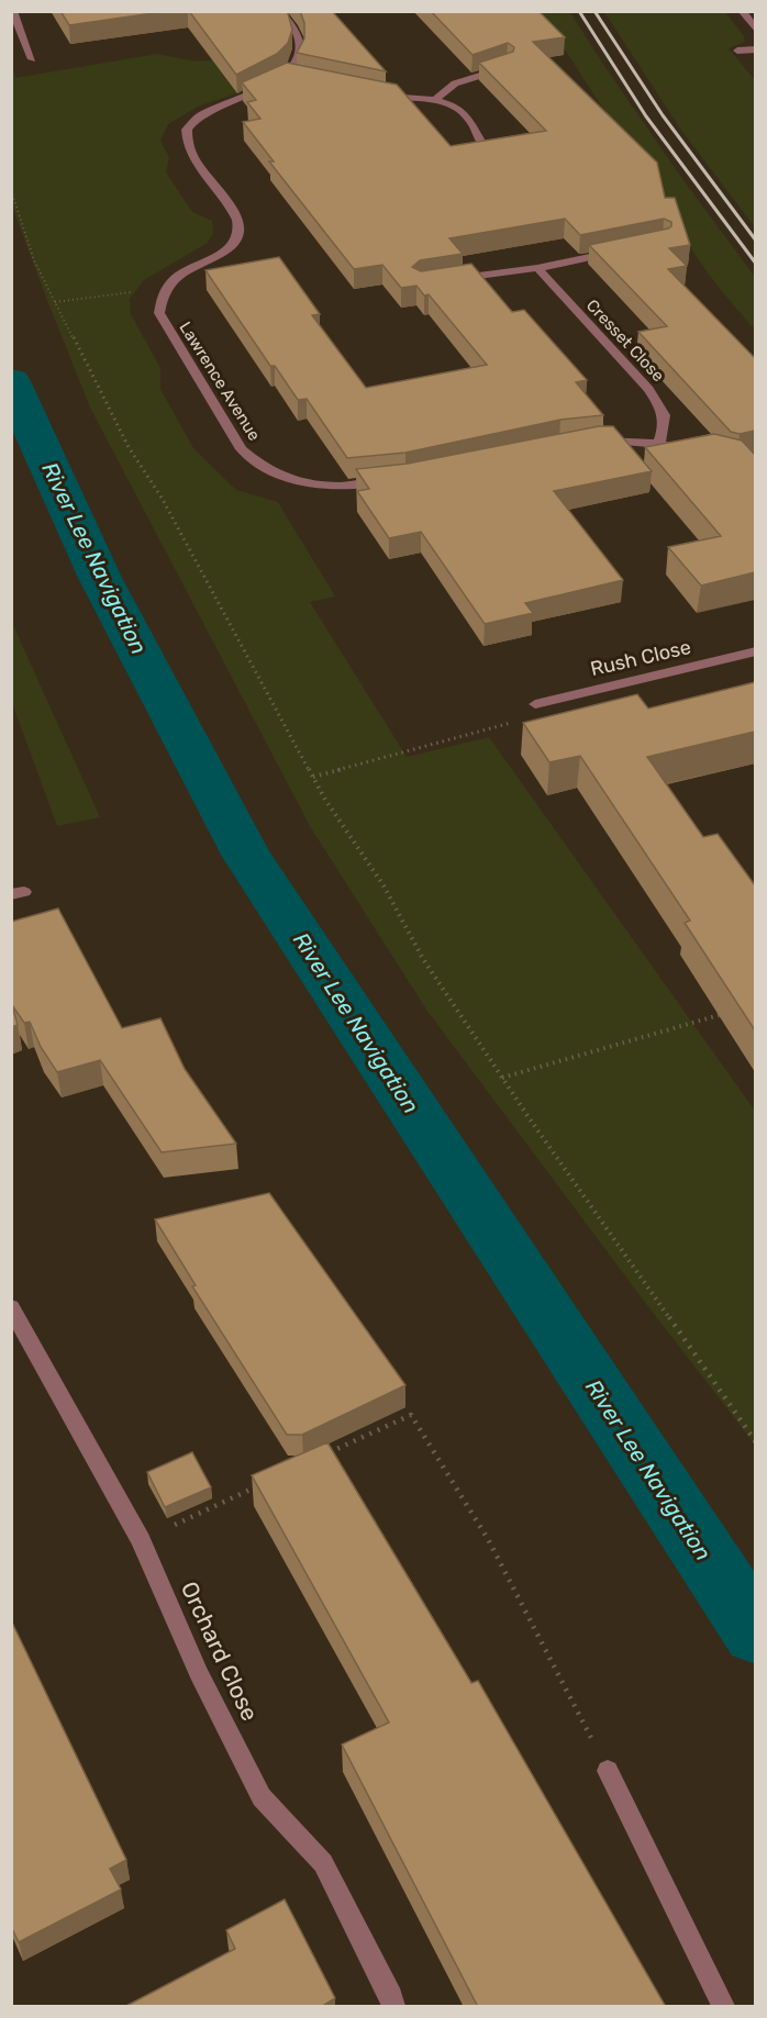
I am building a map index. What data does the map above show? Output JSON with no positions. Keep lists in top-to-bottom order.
{
  "streets": {
    "street": [
      "Cresset Close",
      "Lawrence Avenue",
      "Rush Close",
      "Orchard Close"
    ]
  },
  "water": ["River Lee Navigation"]
}
